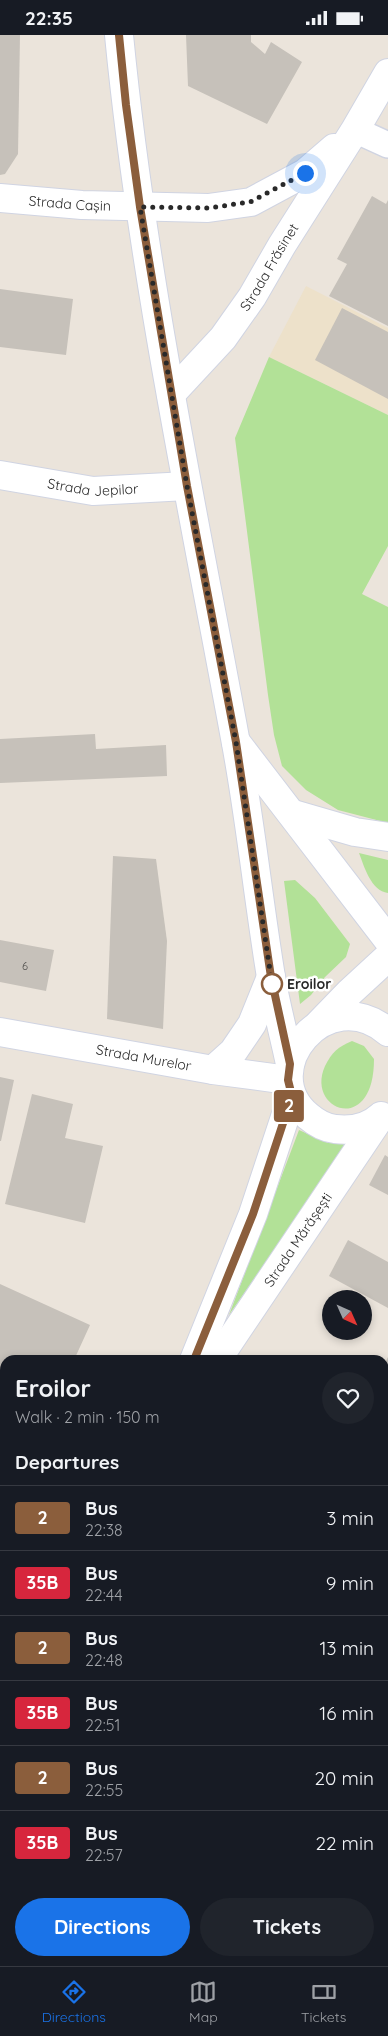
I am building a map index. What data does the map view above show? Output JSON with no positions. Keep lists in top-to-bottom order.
{
  "streets": {
    "street": [
      "Strada Cașin",
      "Strada Frăsinet",
      "Strada Jepilor",
      "Strada Murelor",
      "Strada Mărășești"
    ]
  },
  "crossings": [
    ["Strada Cașin", "Strada Frăsinet"]
  ],
  "places": ["Eroilor"],
  "lines": ["bus line 2"],
  "house_numbers": ["6"],
  "north": "bottom right",
  "page": {
    "status": "22:35",
    "on_map": "2",
    "heading": [
      ["Eroilor", "Walk · 2 min · 150 m"],
      "Departures"
    ],
    "list": [
      {
        "mark": "2",
        "name": "Bus",
        "note": "22:38",
        "value": "3 min"
      },
      {
        "mark": "35B",
        "name": "Bus",
        "note": "22:44",
        "value": "9 min"
      },
      {
        "mark": "2",
        "name": "Bus",
        "note": "22:48",
        "value": "13 min"
      },
      {
        "mark": "35B",
        "name": "Bus",
        "note": "22:51",
        "value": "16 min"
      },
      {
        "mark": "2",
        "name": "Bus",
        "note": "22:55",
        "value": "20 min"
      },
      {
        "mark": "35B",
        "name": "Bus",
        "note": "22:57",
        "value": "22 min"
      }
    ],
    "buttons": ["Directions", "Tickets"],
    "tabs": ["Directions", "Map", "Tickets"]
  }
}
